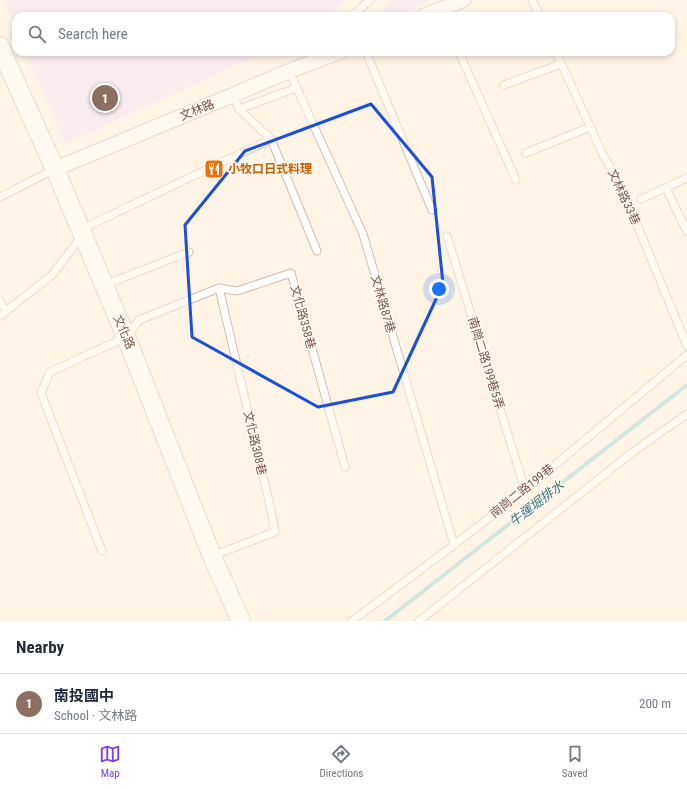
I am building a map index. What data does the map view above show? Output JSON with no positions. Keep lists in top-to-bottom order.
{
  "streets": {
    "street": ["文林路", "文化路"],
    "lane": [
      "文林路33巷",
      "文林路87巷",
      "文化路358巷",
      "南崗二路199巷5弄",
      "文化路308巷",
      "南崗二路199巷"
    ]
  },
  "crossings": [
    ["文林路", "文林路87巷"],
    ["文林路", "文化路"],
    ["文林路87巷", "南崗二路199巷"],
    ["文化路358巷", "文化路"],
    ["文化路358巷", "文化路308巷"],
    ["文化路", "文化路308巷"],
    ["南崗二路199巷5弄", "南崗二路199巷"]
  ],
  "water": ["牛運堀排水"],
  "places": {
    "restaurant": ["小牧口日式料理"]
  },
  "page": {
    "search": "Search here",
    "pins": "1",
    "heading": "Nearby",
    "list": [
      {
        "mark": "1",
        "name": "南投國中",
        "note": "School · 文林路",
        "value": "200 m"
      }
    ],
    "nav": ["Map", "Directions", "Saved"]
  }
}
